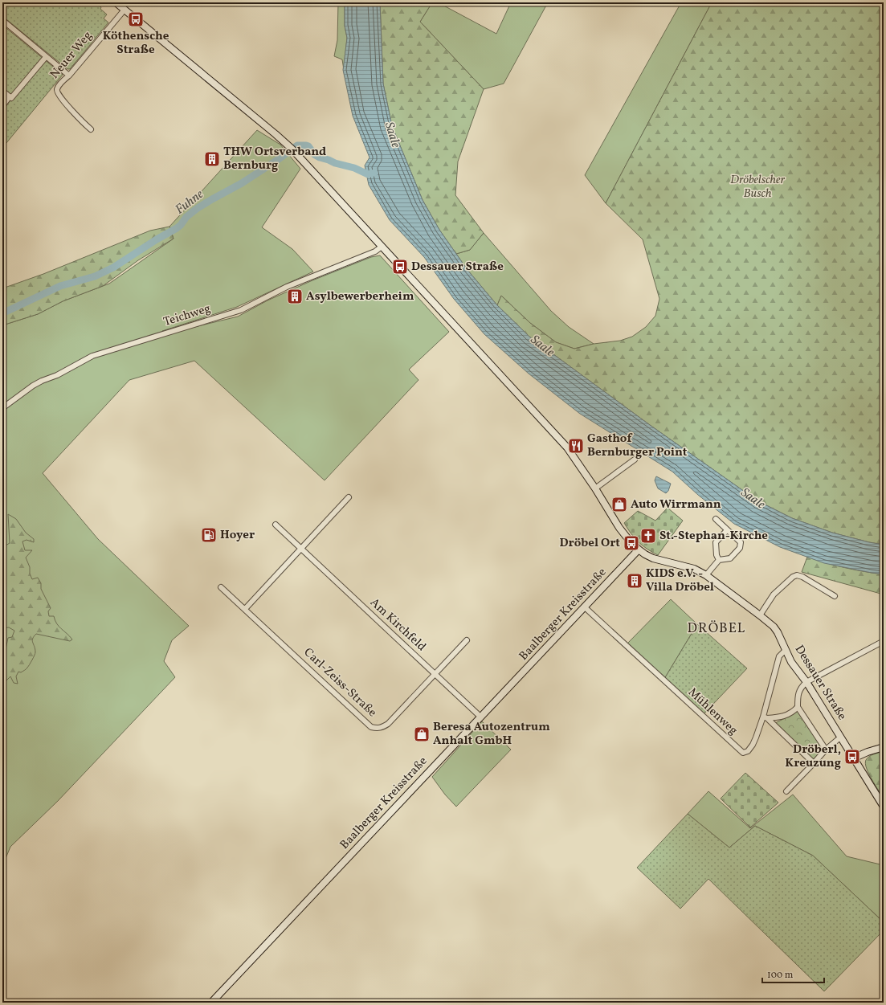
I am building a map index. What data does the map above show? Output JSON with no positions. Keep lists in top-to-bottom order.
{
  "streets": {
    "main road": ["Baalberger Kreisstraße", "Dessauer Straße"],
    "street": [
      "Neuer Weg",
      "Teichweg",
      "Am Kirchfeld",
      "Carl-Zeiss-Straße",
      "Mühlenweg"
    ]
  },
  "crossings": [
    ["Teichweg", "Dessauer Straße"],
    ["Baalberger Kreisstraße", "Am Kirchfeld"],
    ["Baalberger Kreisstraße", "Dessauer Straße"],
    ["Baalberger Kreisstraße", "Mühlenweg"],
    ["Am Kirchfeld", "Carl-Zeiss-Straße"],
    ["Dessauer Straße", "Mühlenweg"]
  ],
  "districts": ["DRÖBEL"],
  "water": ["Saale", "Fuhne"],
  "parks": ["Dröbelscher Busch"],
  "places": {
    "bus stop": [
      "Köthensche Straße",
      "Dessauer Straße",
      "Dröbel Ort",
      "Dröberl, Kreuzung"
    ],
    "building": ["THW Ortsverband Bernburg", "Asylbewerberheim", "KIDS e.V. - Villa Dröbel"],
    "restaurant": ["Gasthof Bernburger Point"],
    "shop": ["Auto Wirrmann", "Beresa Autozentrum Anhalt GmbH"],
    "fuel station": ["Hoyer"],
    "church": ["St.-Stephan-Kirche"]
  },
  "scale_bar": "100 m"
}
